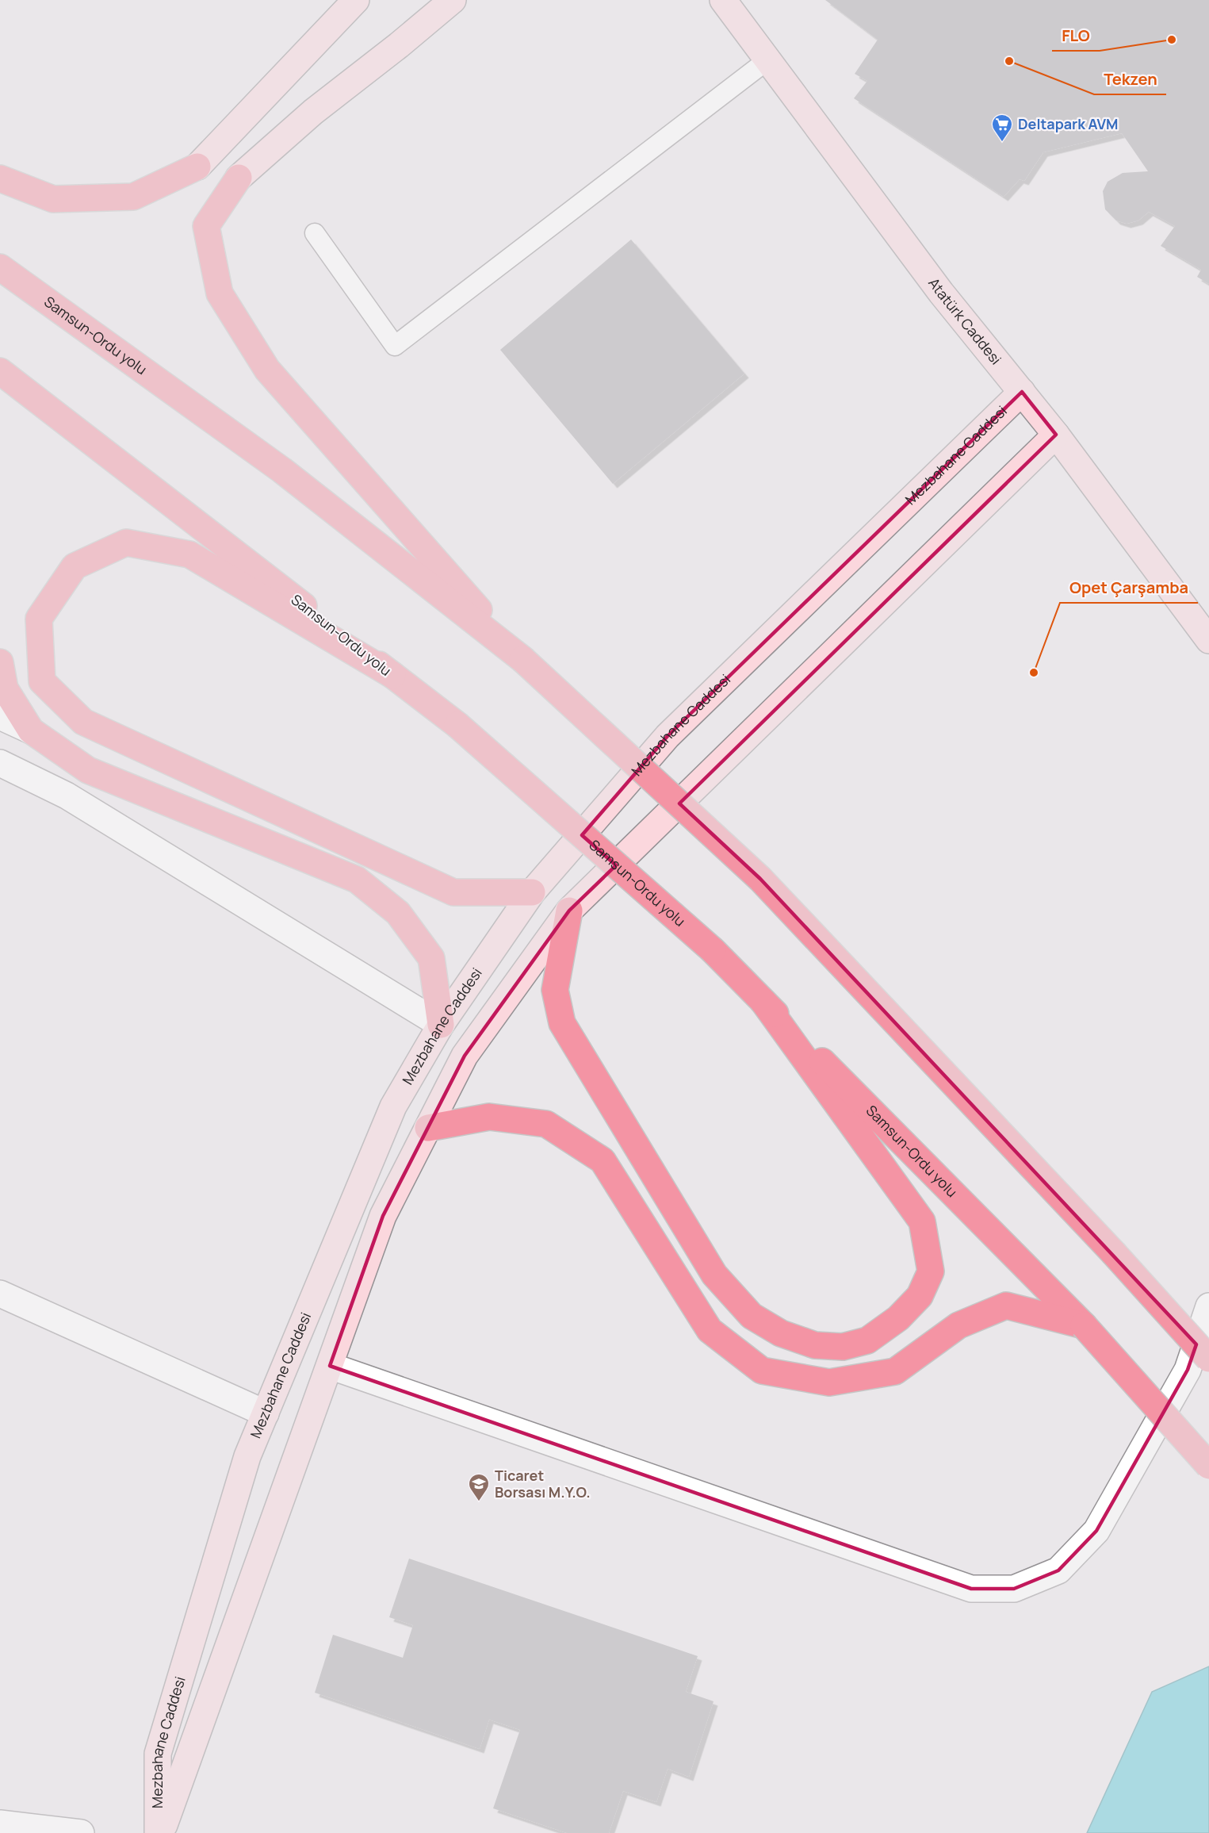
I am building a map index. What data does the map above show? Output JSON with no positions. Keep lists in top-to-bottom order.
{
  "streets": {
    "highway": ["Samsun-Ordu yolu"],
    "main road": ["Atatürk Caddesi", "Mezbahane Caddesi"]
  },
  "crossings": [
    ["Atatürk Caddesi", "Mezbahane Caddesi"]
  ],
  "places": {
    "other": ["FLO", "Tekzen", "Opet Çarşamba"],
    "supermarket": ["Deltapark AVM"],
    "school or university": ["Ticaret Borsası M.Y.O."]
  }
}
